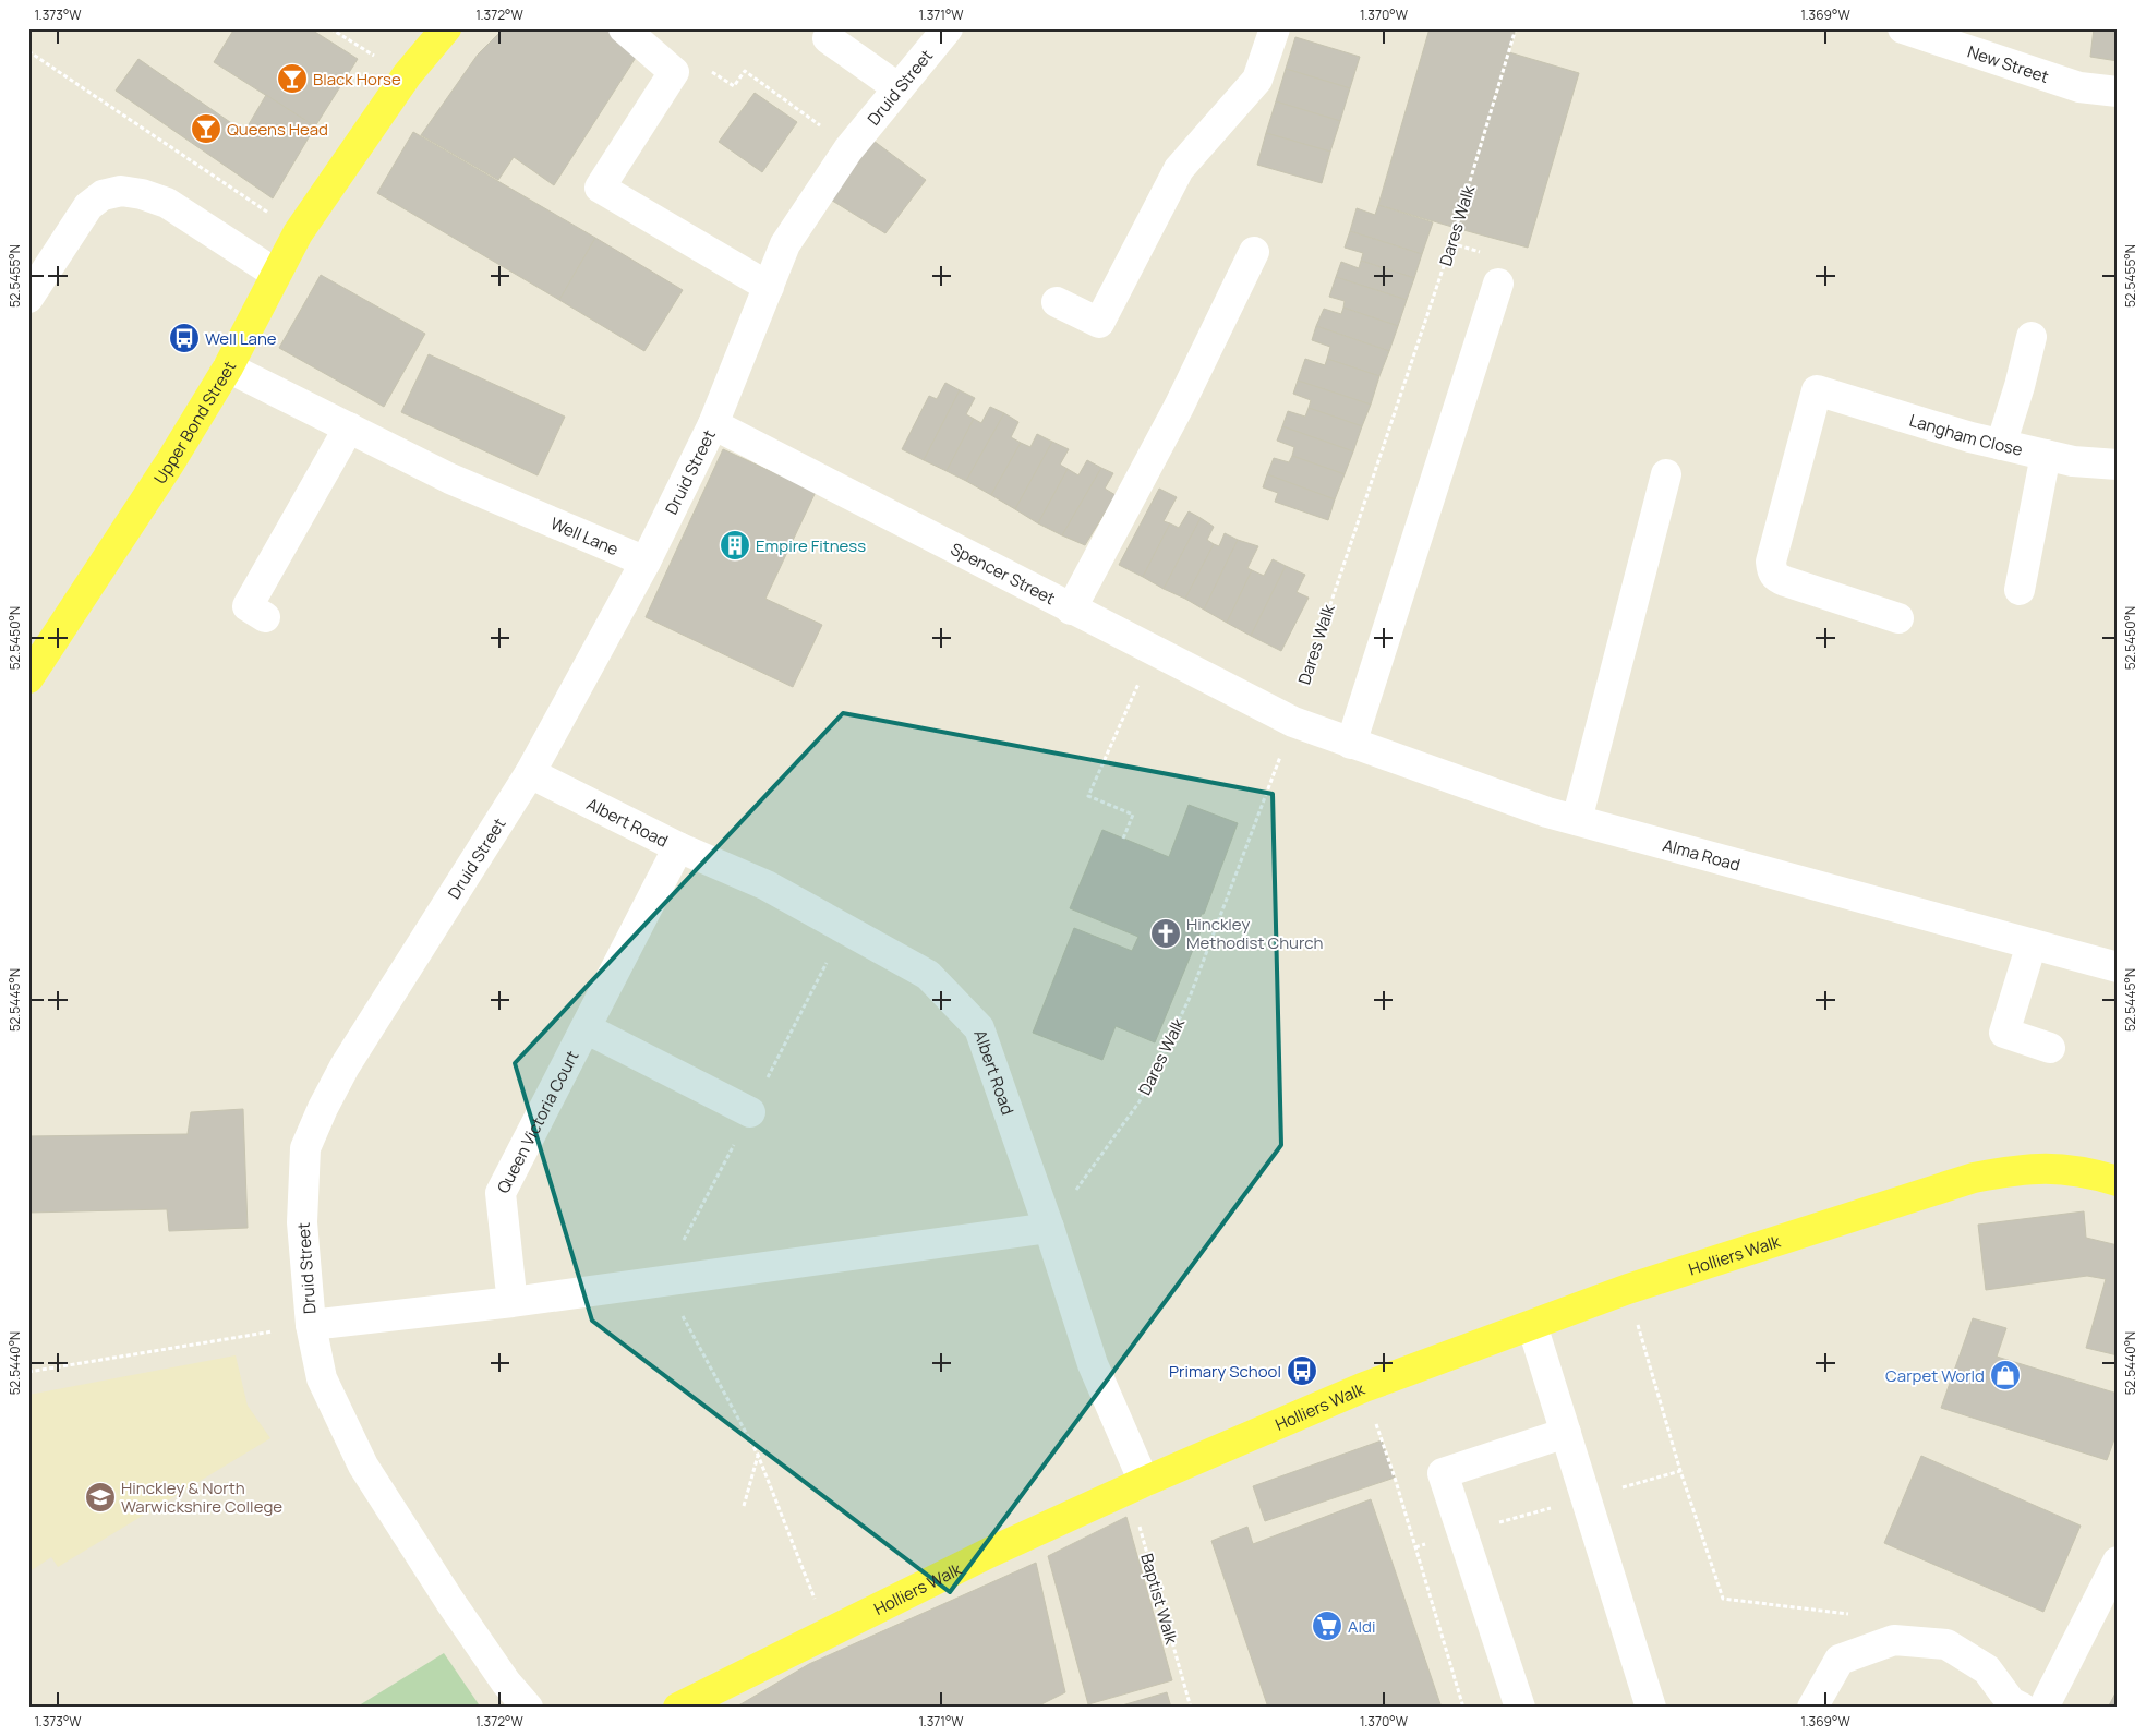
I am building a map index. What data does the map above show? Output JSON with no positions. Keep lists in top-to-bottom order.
{
  "streets": {
    "main road": ["Upper Bond Street", "Holliers Walk"],
    "street": [
      "New Street",
      "Druid Street",
      "Langham Close",
      "Well Lane",
      "Spencer Street",
      "Albert Road",
      "Alma Road",
      "Queen Victoria Court"
    ],
    "path": ["Dares Walk", "Baptist Walk"]
  },
  "crossings": [
    ["Druid Street", "Well Lane"],
    ["Druid Street", "Spencer Street"],
    ["Druid Street", "Albert Road"],
    ["Dares Walk", "Spencer Street"],
    ["Dares Walk", "Albert Road"],
    ["Dares Walk", "Alma Road"],
    ["Upper Bond Street", "Well Lane"],
    ["Spencer Street", "Alma Road"],
    ["Albert Road", "Queen Victoria Court"],
    ["Albert Road", "Holliers Walk"],
    ["Albert Road", "Baptist Walk"],
    ["Holliers Walk", "Baptist Walk"]
  ],
  "places": {
    "bar": ["Black Horse", "Queens Head"],
    "bus stop": ["Well Lane", "Primary School"],
    "building": ["Empire Fitness"],
    "church": ["Hinckley Methodist Church"],
    "shop": ["Carpet World"],
    "school or university": ["Hinckley & North Warwickshire College"],
    "supermarket": ["Aldi"]
  },
  "coordinates": [
    "1.373°W",
    "1.372°W",
    "1.371°W",
    "1.370°W",
    "1.369°W",
    "52.5455°N",
    "52.5450°N",
    "52.5445°N",
    "52.5440°N"
  ]
}
